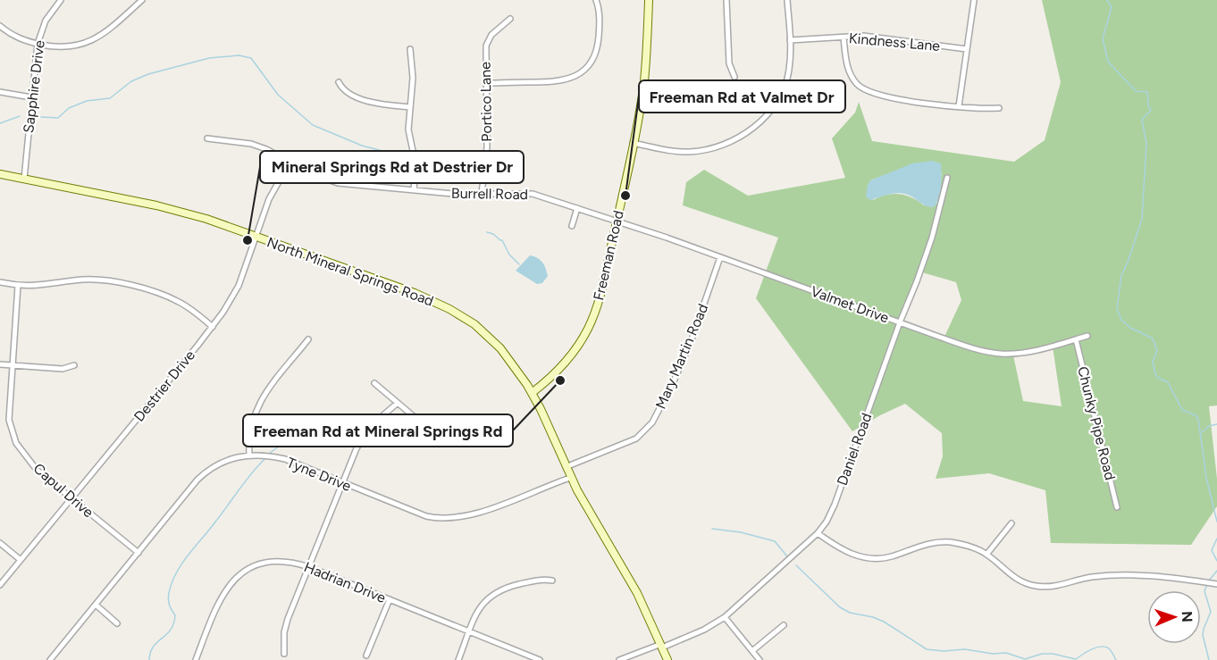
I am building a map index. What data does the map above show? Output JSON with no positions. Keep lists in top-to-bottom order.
{
  "streets": {
    "street": [
      "Kindness Lane",
      "Sapphire Drive",
      "Portico Lane",
      "Burrell Road",
      "Freeman Road",
      "North Mineral Springs Road",
      "Valmet Drive",
      "Mary Martin Road",
      "Destrier Drive",
      "Chunky Pipe Road",
      "Daniel Road",
      "Tyne Drive",
      "Capul Drive",
      "Hadrian Drive"
    ]
  },
  "crossings": [
    ["Sapphire Drive", "North Mineral Springs Road"],
    ["Portico Lane", "Burrell Road"],
    ["Burrell Road", "Freeman Road"],
    ["Burrell Road", "Valmet Drive"],
    ["Burrell Road", "Destrier Drive"],
    ["Freeman Road", "North Mineral Springs Road"],
    ["Freeman Road", "Valmet Drive"],
    ["North Mineral Springs Road", "Mary Martin Road"],
    ["North Mineral Springs Road", "Destrier Drive"],
    ["North Mineral Springs Road", "Daniel Road"],
    ["North Mineral Springs Road", "Tyne Drive"],
    ["Valmet Drive", "Mary Martin Road"],
    ["Valmet Drive", "Chunky Pipe Road"],
    ["Valmet Drive", "Daniel Road"],
    ["Destrier Drive", "Capul Drive"],
    ["Tyne Drive", "Capul Drive"]
  ],
  "places": ["Freeman Rd at Valmet Dr", "Mineral Springs Rd at Destrier Dr", "Freeman Rd at Mineral Springs Rd"],
  "north": "right"
}
